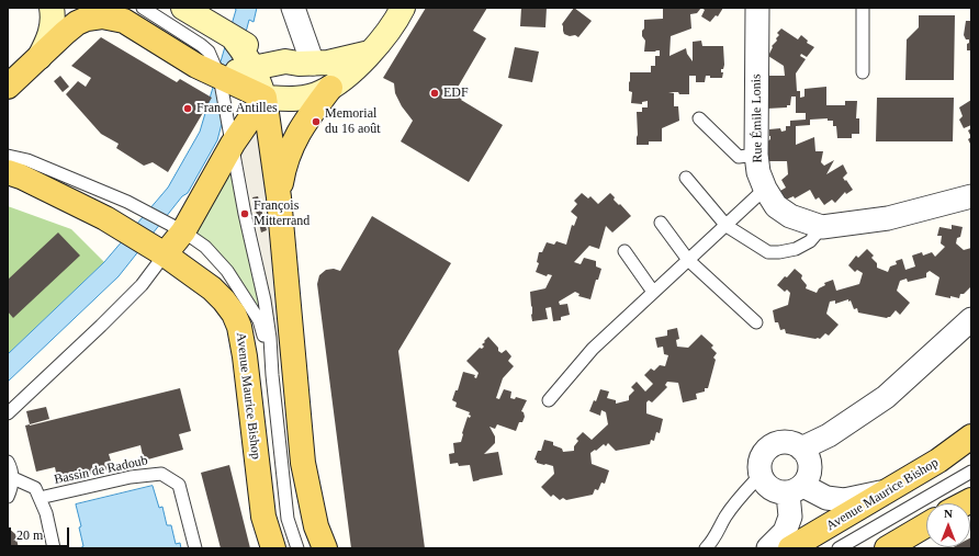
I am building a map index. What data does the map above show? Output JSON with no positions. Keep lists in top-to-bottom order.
{
  "streets": {
    "main road": ["Avenue Maurice Bishop"],
    "street": ["Rue Émile Lonis"],
    "lane": ["Bassin de Radoub"]
  },
  "places": [
    "EDF",
    "France Antilles",
    "Memorial du 16 août",
    "François Mitterrand"
  ],
  "scale_bar": "20 m",
  "north": "top"
}
